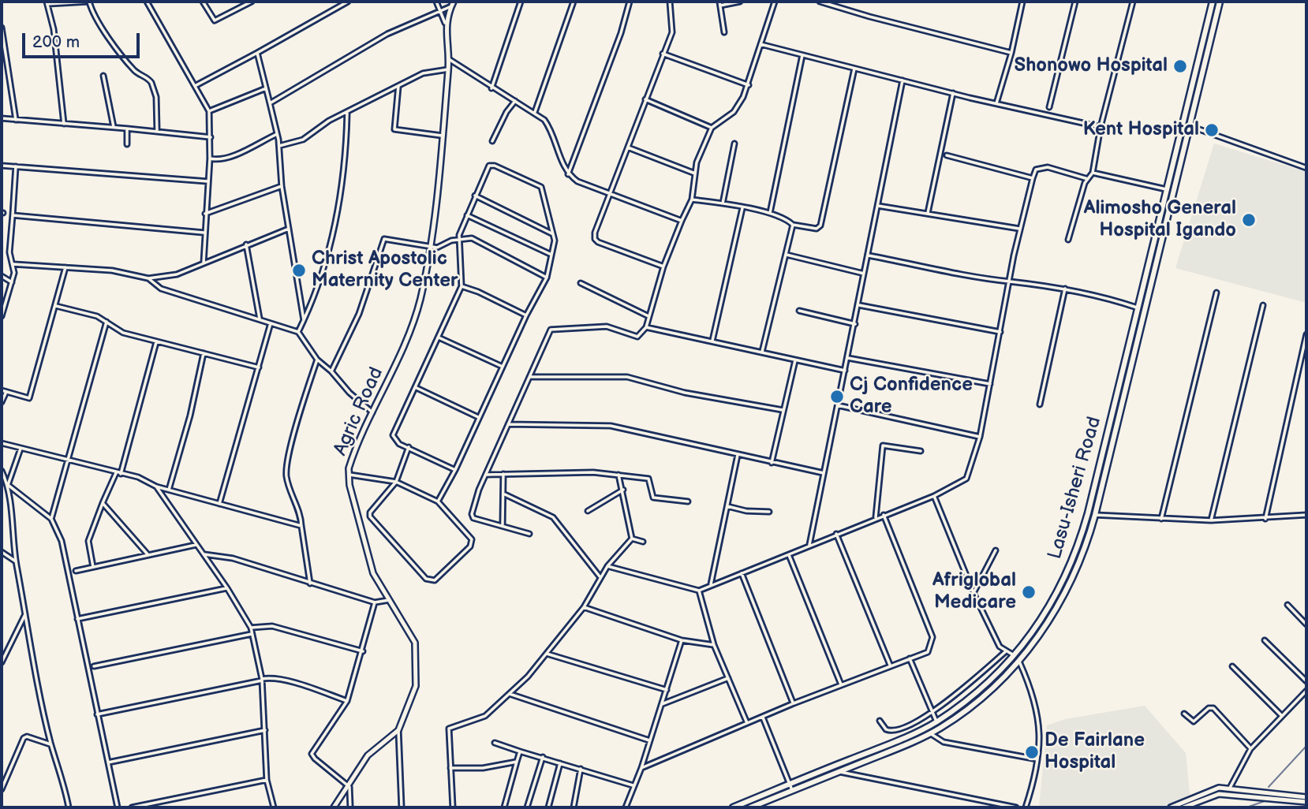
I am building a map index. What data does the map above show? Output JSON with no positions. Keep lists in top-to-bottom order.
{
  "streets": {
    "main road": ["Lasu-Isheri Road"],
    "street": ["Agric Road"]
  },
  "places": [
    "Shonowo Hospital",
    "Kent Hospital",
    "Alimosho General Hospital Igando",
    "Christ Apostolic Maternity Center",
    "Cj Confidence Care",
    "Afriglobal Medicare",
    "De Fairlane Hospital"
  ],
  "scale_bar": "200 m"
}
